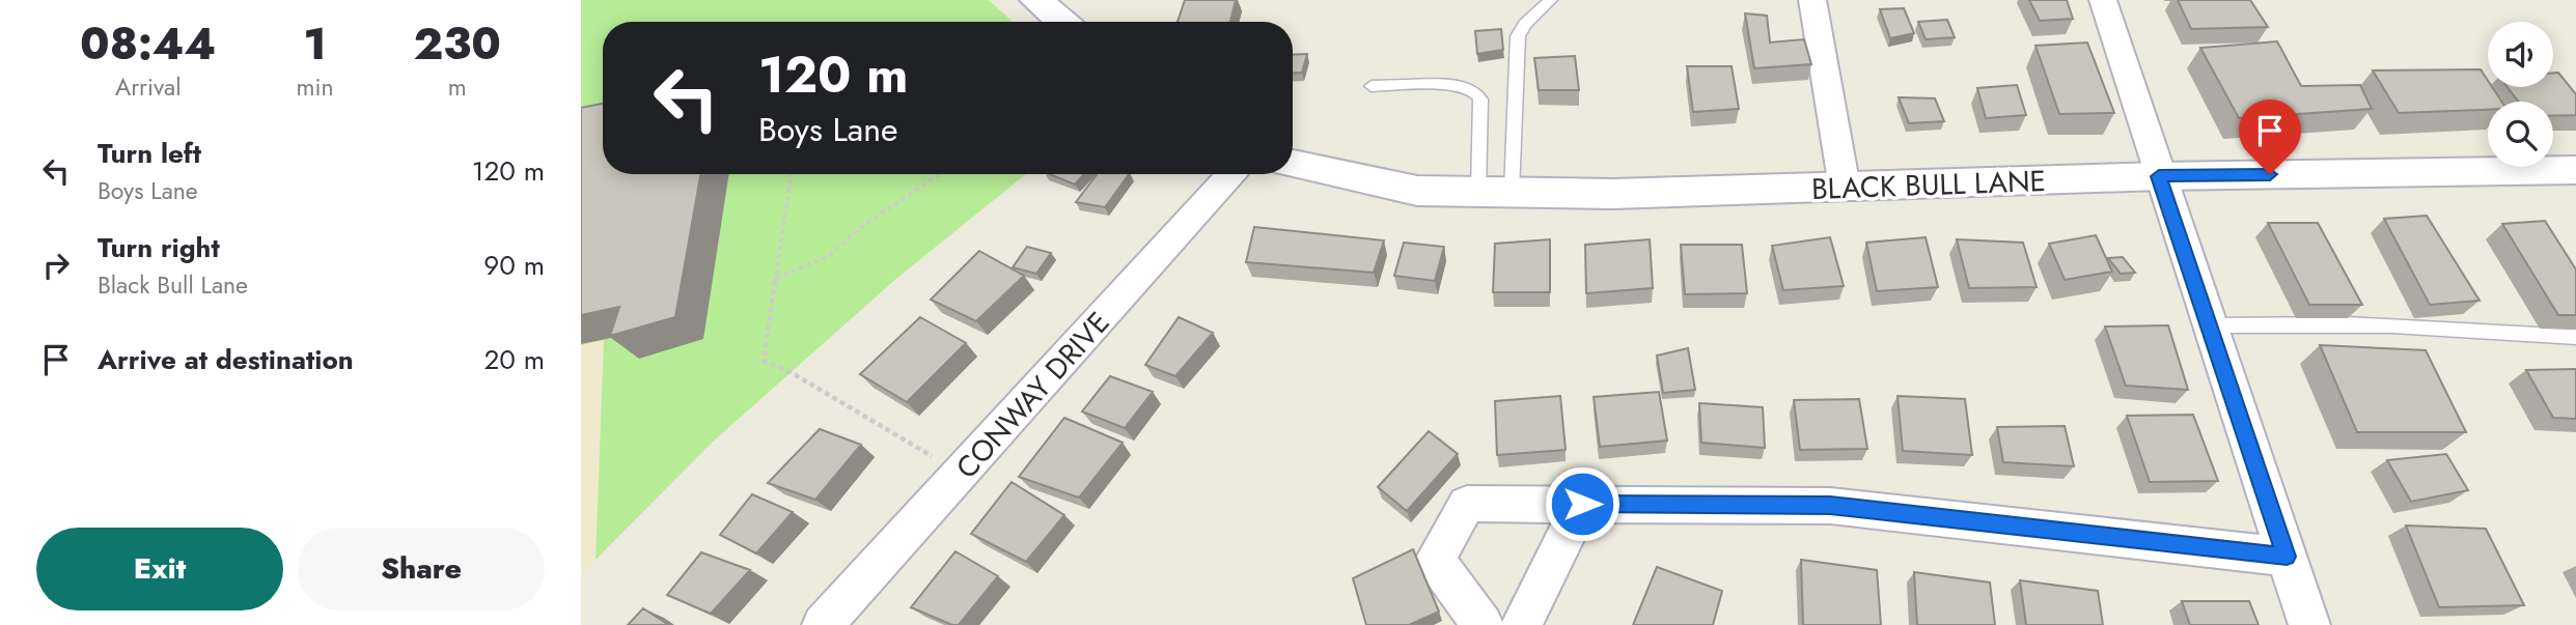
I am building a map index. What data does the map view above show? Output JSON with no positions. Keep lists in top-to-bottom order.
{
  "streets": {
    "street": ["BLACK BULL LANE", "CONWAY DRIVE"]
  },
  "page": {
    "eta": [
      "08:44",
      "Arrival",
      "1",
      "min",
      "230",
      "m"
    ],
    "turn": ["120 m", "Boys Lane"],
    "list": [
      {
        "name": "Turn left",
        "note": "Boys Lane",
        "value": "120 m"
      },
      {
        "name": "Turn right",
        "note": "Black Bull Lane",
        "value": "90 m"
      },
      {
        "name": "Arrive at destination",
        "value": "20 m"
      }
    ],
    "buttons": ["Exit", "Share"]
  }
}
